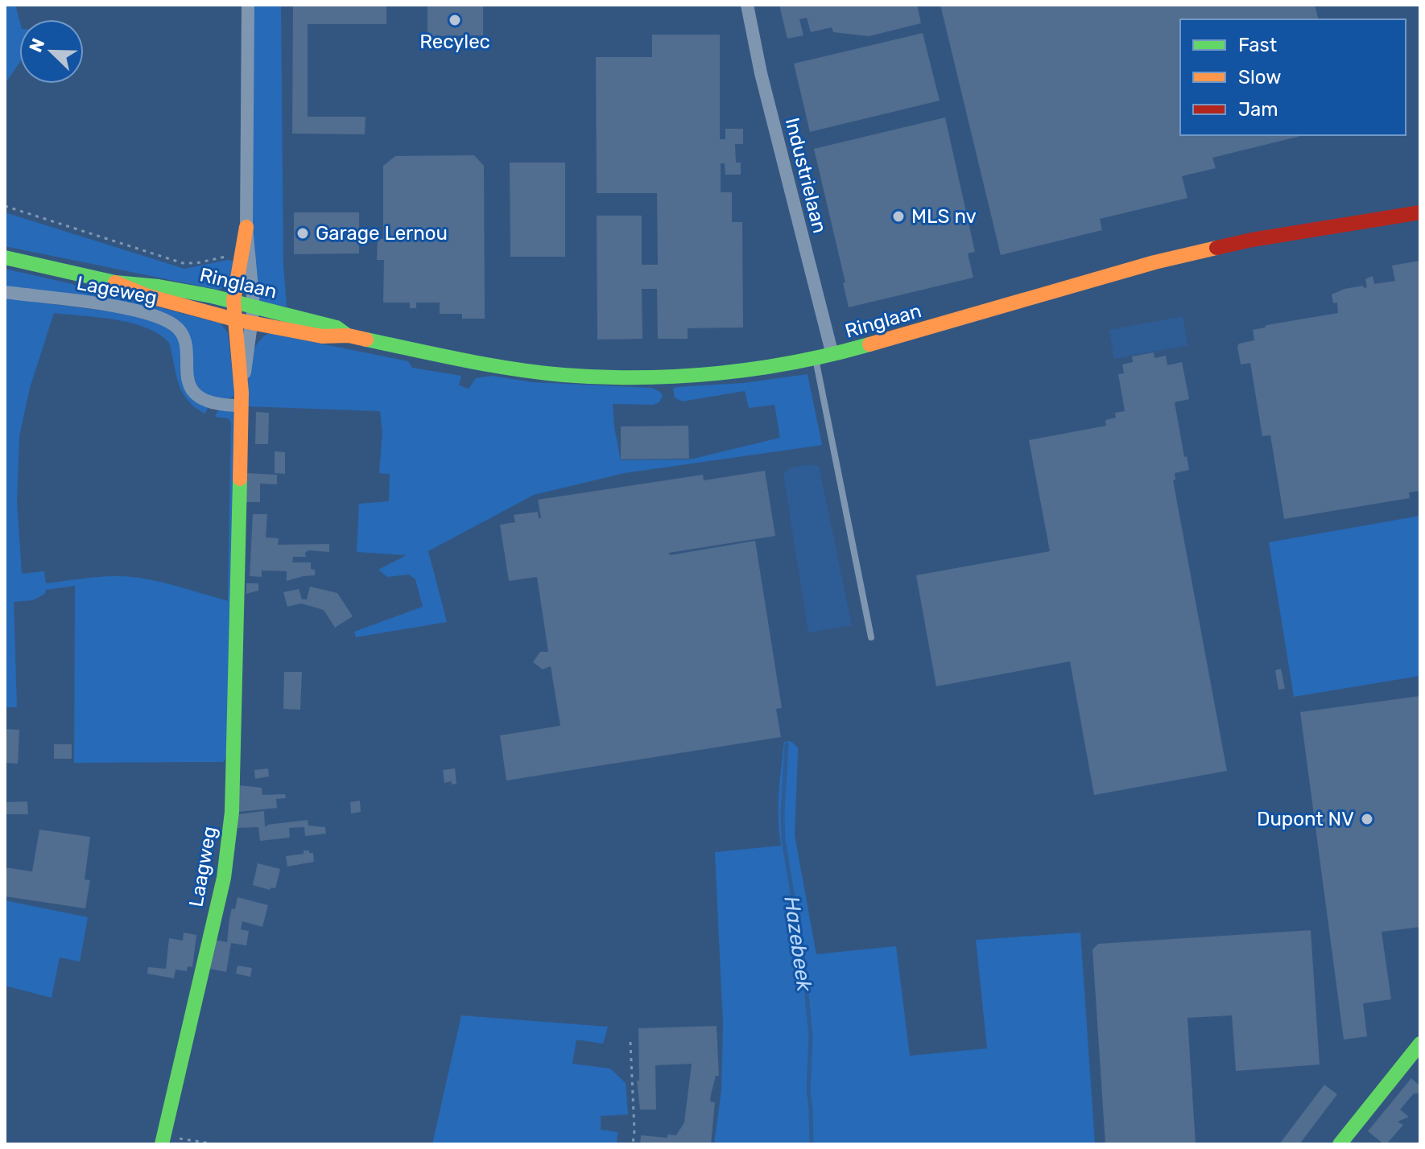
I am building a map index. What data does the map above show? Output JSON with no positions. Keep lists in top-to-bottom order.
{
  "streets": {
    "main road": ["Ringlaan", "Laagweg"],
    "street": ["Industrielaan", "Lageweg"]
  },
  "crossings": [
    ["Industrielaan", "Ringlaan"],
    ["Lageweg", "Laagweg"]
  ],
  "water": ["Hazebeek"],
  "places": [
    "Recylec",
    "MLS nv",
    "Garage Lernou",
    "Dupont NV"
  ],
  "legend": ["Fast", "Slow", "Jam"],
  "north": "top left"
}
